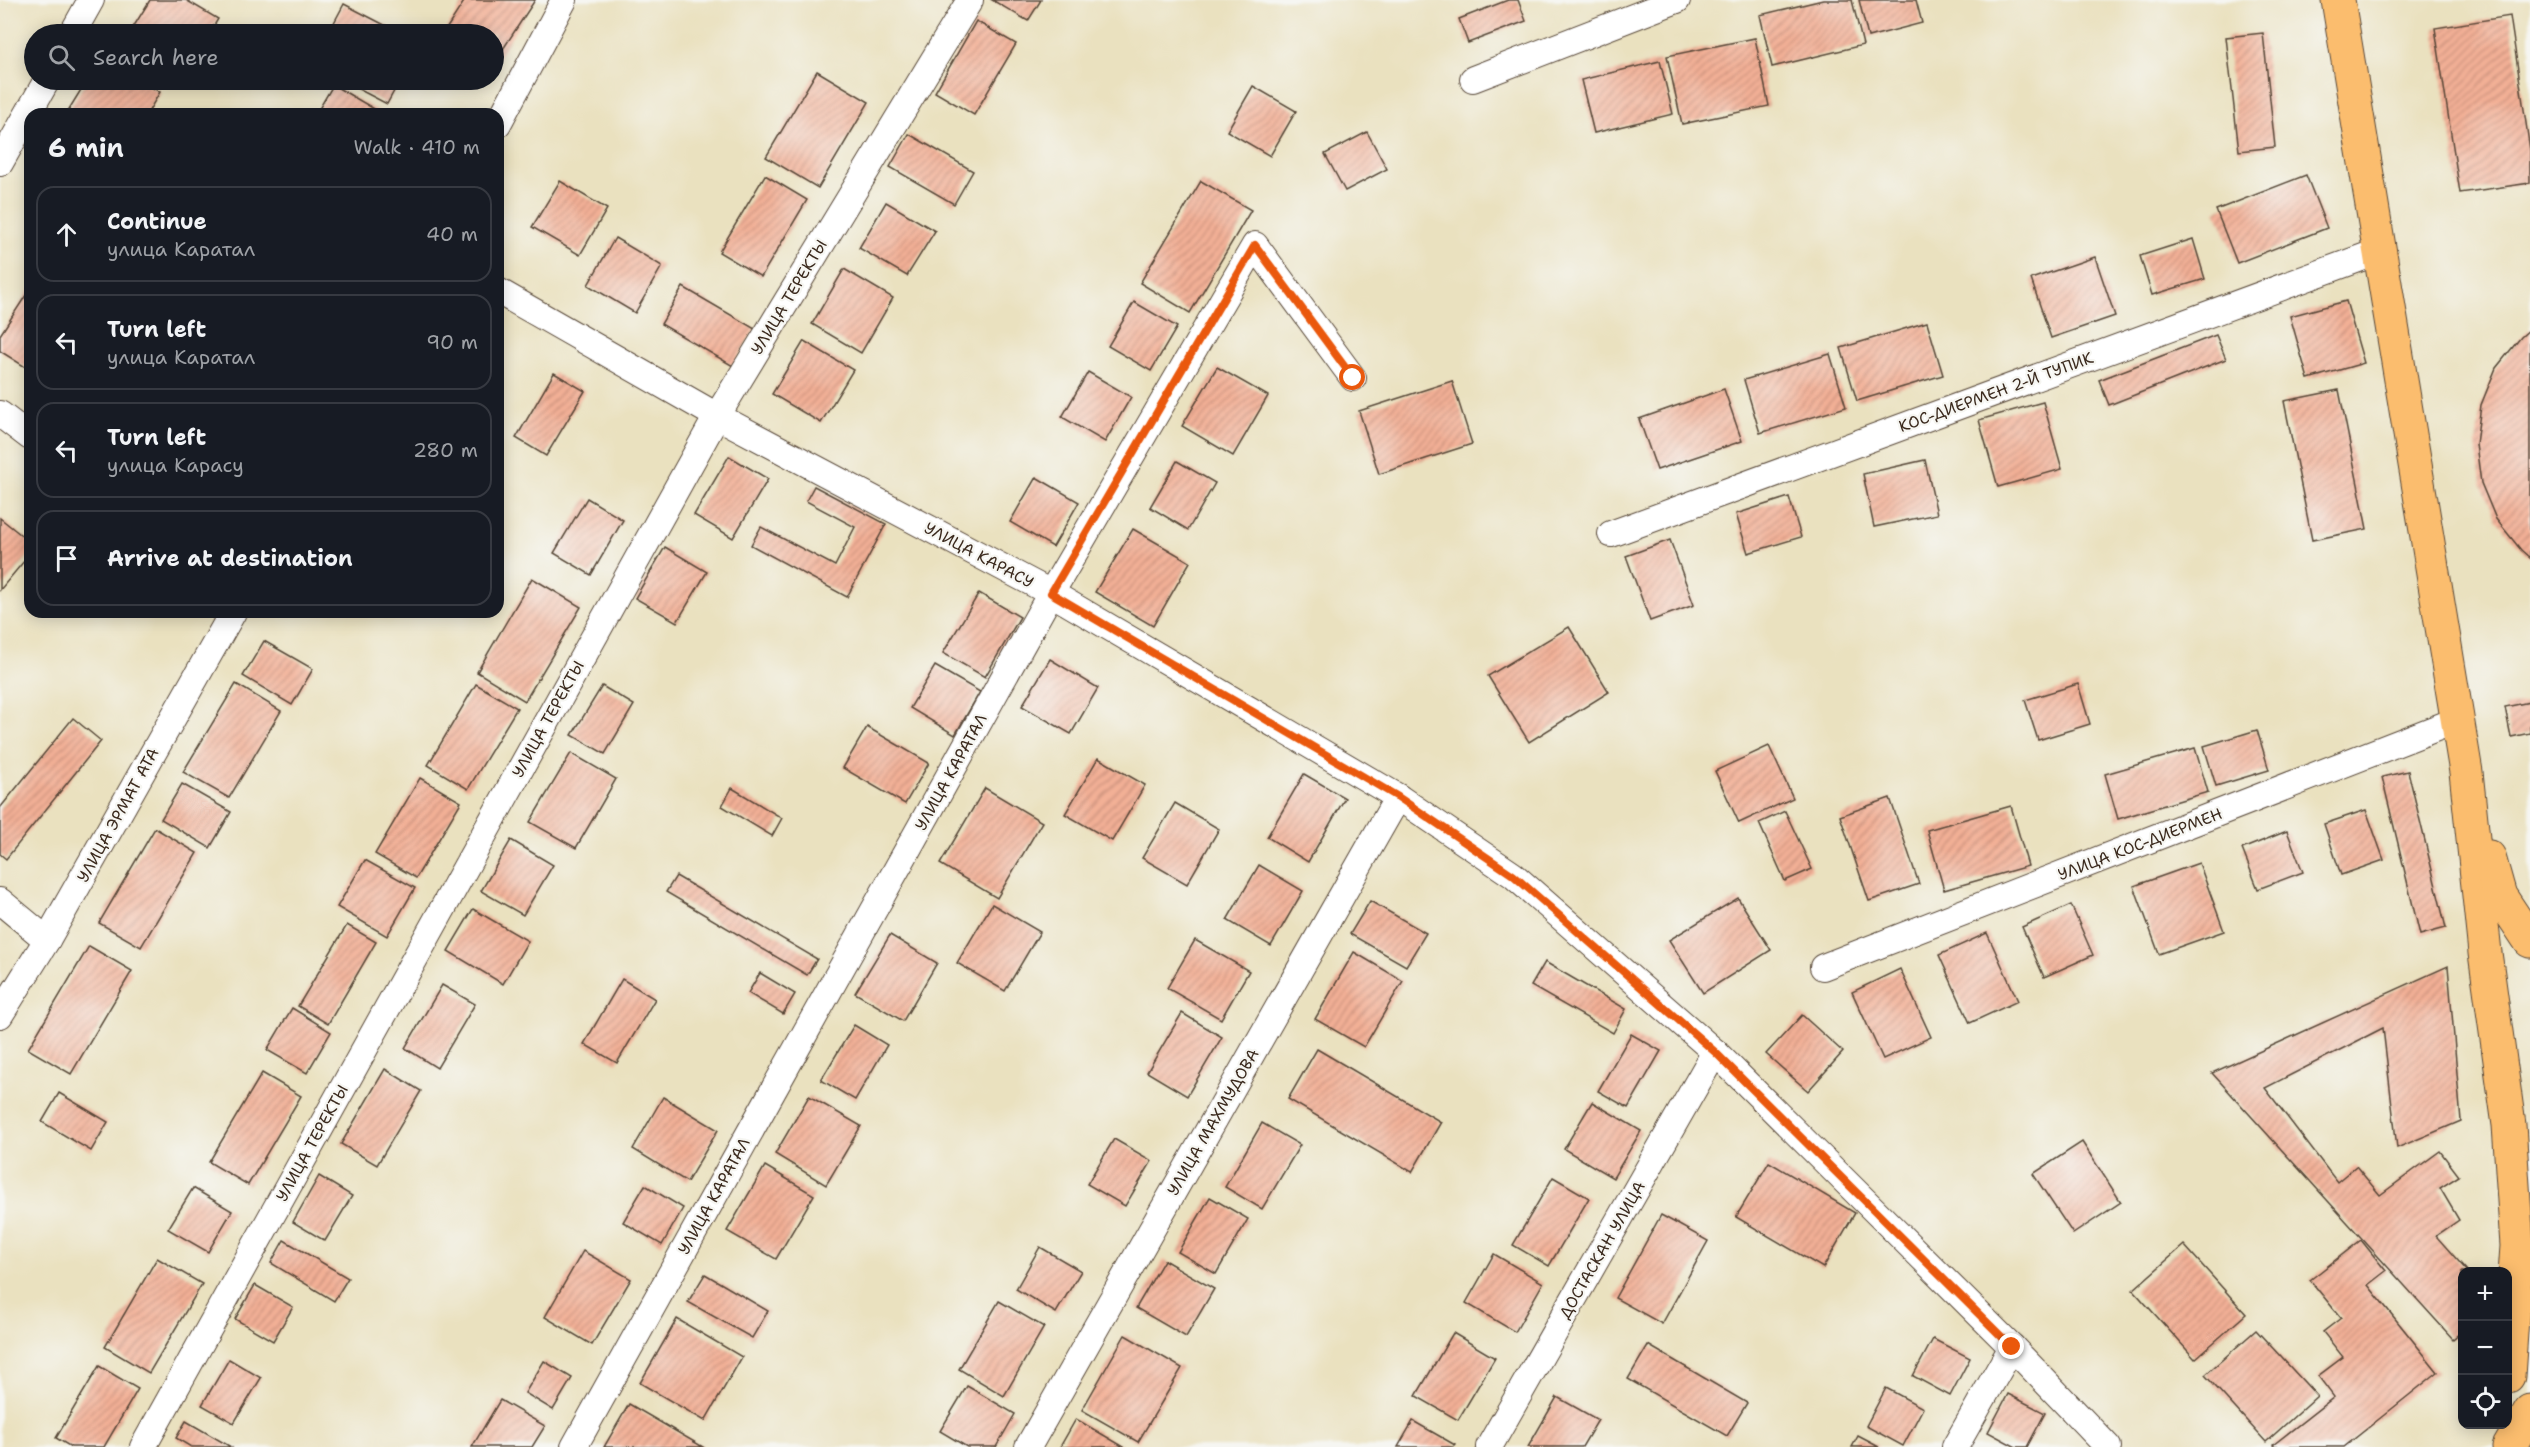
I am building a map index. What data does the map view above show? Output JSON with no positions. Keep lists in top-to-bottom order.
{
  "streets": {
    "street": [
      "УЛИЦА ТЕРЕКТЫ",
      "КОС-ДИЕРМЕН 2-Й ТУПИК",
      "УЛИЦА КАРАСУ",
      "УЛИЦА КАРАТАЛ",
      "УЛИЦА ЭРМАТ АТА",
      "УЛИЦА КОС-ДИЕРМЕН",
      "УЛИЦА МАХМУДОВА",
      "ДОСТАСКАН УЛИЦА"
    ]
  },
  "crossings": [
    ["УЛИЦА ТЕРЕКТЫ", "УЛИЦА КАРАСУ"],
    ["УЛИЦА КАРАСУ", "УЛИЦА КАРАТАЛ"],
    ["УЛИЦА КАРАСУ", "УЛИЦА МАХМУДОВА"],
    ["УЛИЦА КАРАСУ", "ДОСТАСКАН УЛИЦА"]
  ],
  "page": {
    "search": "Search here",
    "heading": ["6 min", "Walk · 410 m"],
    "list": [
      ["Continue", "улица Каратал", "40 m"],
      ["Turn left", "улица Каратал", "90 m"],
      ["Turn left", "улица Карасу", "280 m"],
      "Arrive at destination"
    ],
    "map_buttons": ["+", "−"]
  }
}
